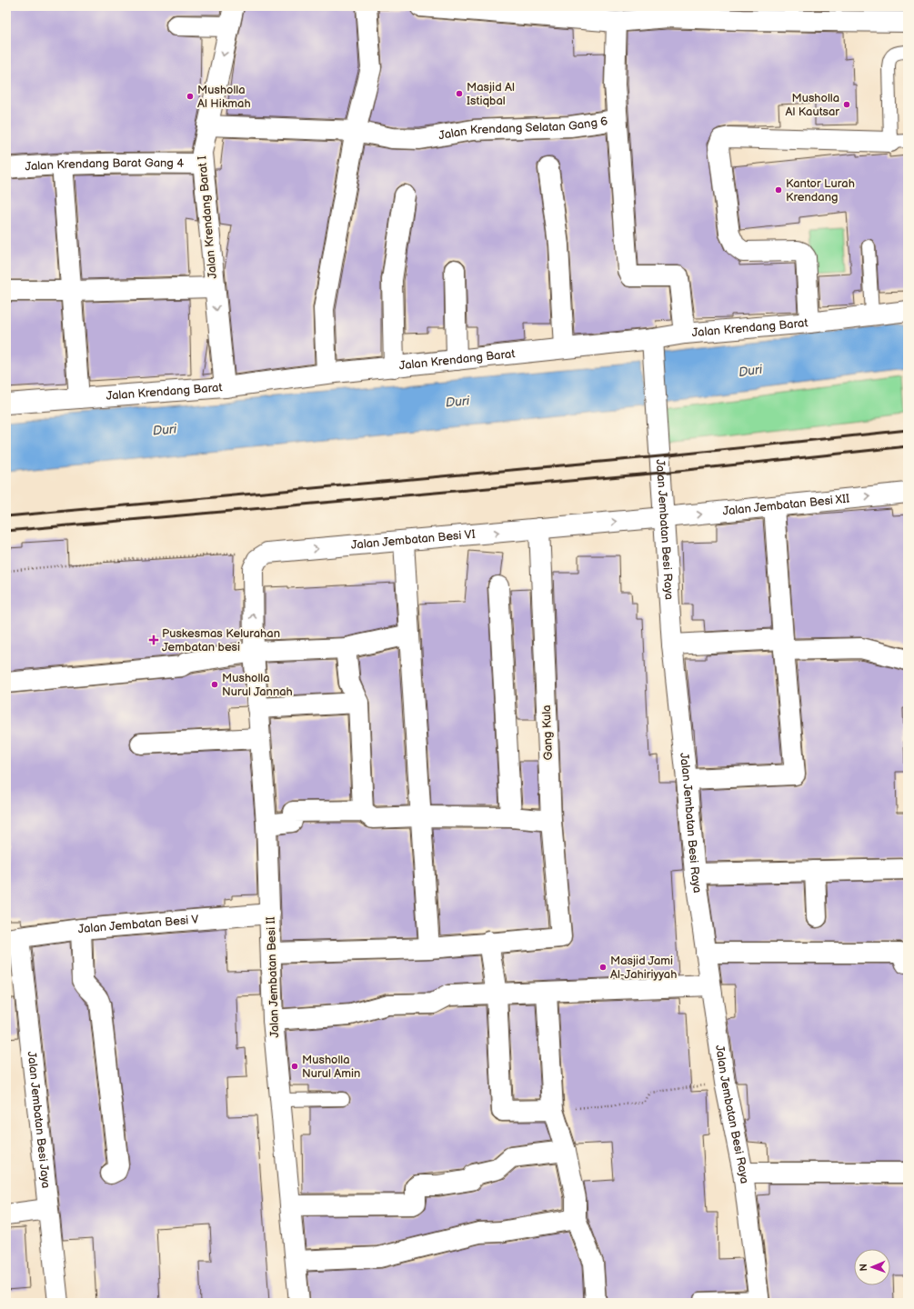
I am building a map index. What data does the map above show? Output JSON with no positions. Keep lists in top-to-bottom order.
{
  "streets": {
    "street": [
      "Jalan Krendang Selatan Gang 6",
      "Jalan Krendang Barat Gang 4",
      "Jalan Krendang Barat I",
      "Jalan Krendang Barat",
      "Jalan Jembatan Besi XII",
      "Jalan Jembatan Besi Raya",
      "Jalan Jembatan Besi VI",
      "Gang Kula",
      "Jalan Jembatan Besi V",
      "Jalan Jembatan Besi II",
      "Jalan Jembatan Besi Jaya"
    ]
  },
  "crossings": [
    ["Jalan Krendang Selatan Gang 6", "Jalan Krendang Barat I"],
    ["Jalan Krendang Barat Gang 4", "Jalan Krendang Barat I"],
    ["Jalan Krendang Barat I", "Jalan Krendang Barat"],
    ["Jalan Krendang Barat", "Jalan Jembatan Besi Raya"],
    ["Jalan Jembatan Besi XII", "Jalan Jembatan Besi Raya"],
    ["Jalan Jembatan Besi XII", "Jalan Jembatan Besi VI"],
    ["Jalan Jembatan Besi Raya", "Jalan Jembatan Besi VI"],
    ["Jalan Jembatan Besi VI", "Gang Kula"],
    ["Jalan Jembatan Besi V", "Jalan Jembatan Besi II"],
    ["Jalan Jembatan Besi V", "Jalan Jembatan Besi Jaya"]
  ],
  "water": ["Duri"],
  "places": {
    "other": [
      "Masjid Al Istiqbal",
      "Musholla Al Hikmah",
      "Musholla Al Kautsar",
      "Kantor Lurah Krendang",
      "Musholla Nurul Jannah",
      "Masjid Jami Al-Jahiriyyah",
      "Musholla Nurul Amin"
    ],
    "health": ["Puskesmas Kelurahan Jembatan besi"]
  },
  "north": "left"
}
